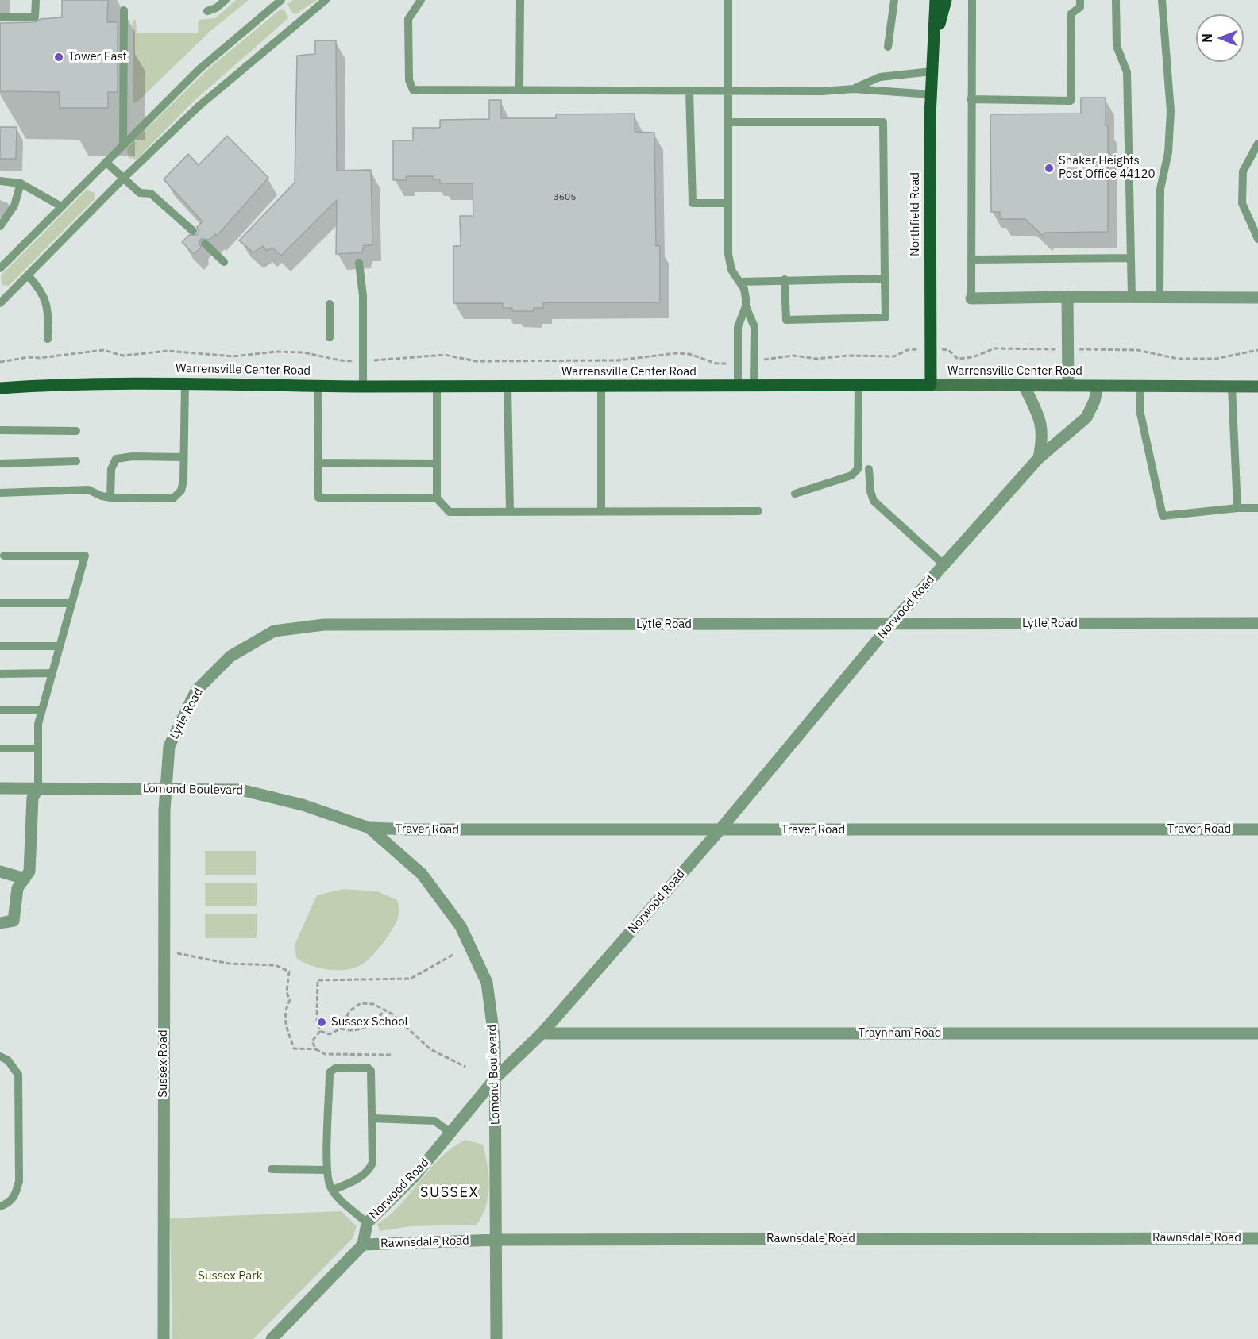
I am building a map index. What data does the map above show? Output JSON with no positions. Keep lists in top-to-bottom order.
{
  "streets": {
    "main road": ["Northfield Road", "Warrensville Center Road"],
    "street": [
      "Norwood Road",
      "Lytle Road",
      "Lomond Boulevard",
      "Traver Road",
      "Traynham Road",
      "Sussex Road",
      "Rawnsdale Road"
    ]
  },
  "crossings": [
    ["Northfield Road", "Warrensville Center Road"],
    ["Warrensville Center Road", "Norwood Road"],
    ["Norwood Road", "Lytle Road"],
    ["Norwood Road", "Lomond Boulevard"],
    ["Norwood Road", "Traver Road"],
    ["Norwood Road", "Traynham Road"],
    ["Norwood Road", "Rawnsdale Road"],
    ["Lytle Road", "Lomond Boulevard"],
    ["Lytle Road", "Sussex Road"],
    ["Lomond Boulevard", "Traver Road"],
    ["Lomond Boulevard", "Sussex Road"],
    ["Lomond Boulevard", "Rawnsdale Road"]
  ],
  "districts": ["SUSSEX"],
  "parks": ["Sussex Park"],
  "places": ["Tower East", "Shaker Heights Post Office 44120", "Sussex School"],
  "house_numbers": ["3605"],
  "north": "left"
}
